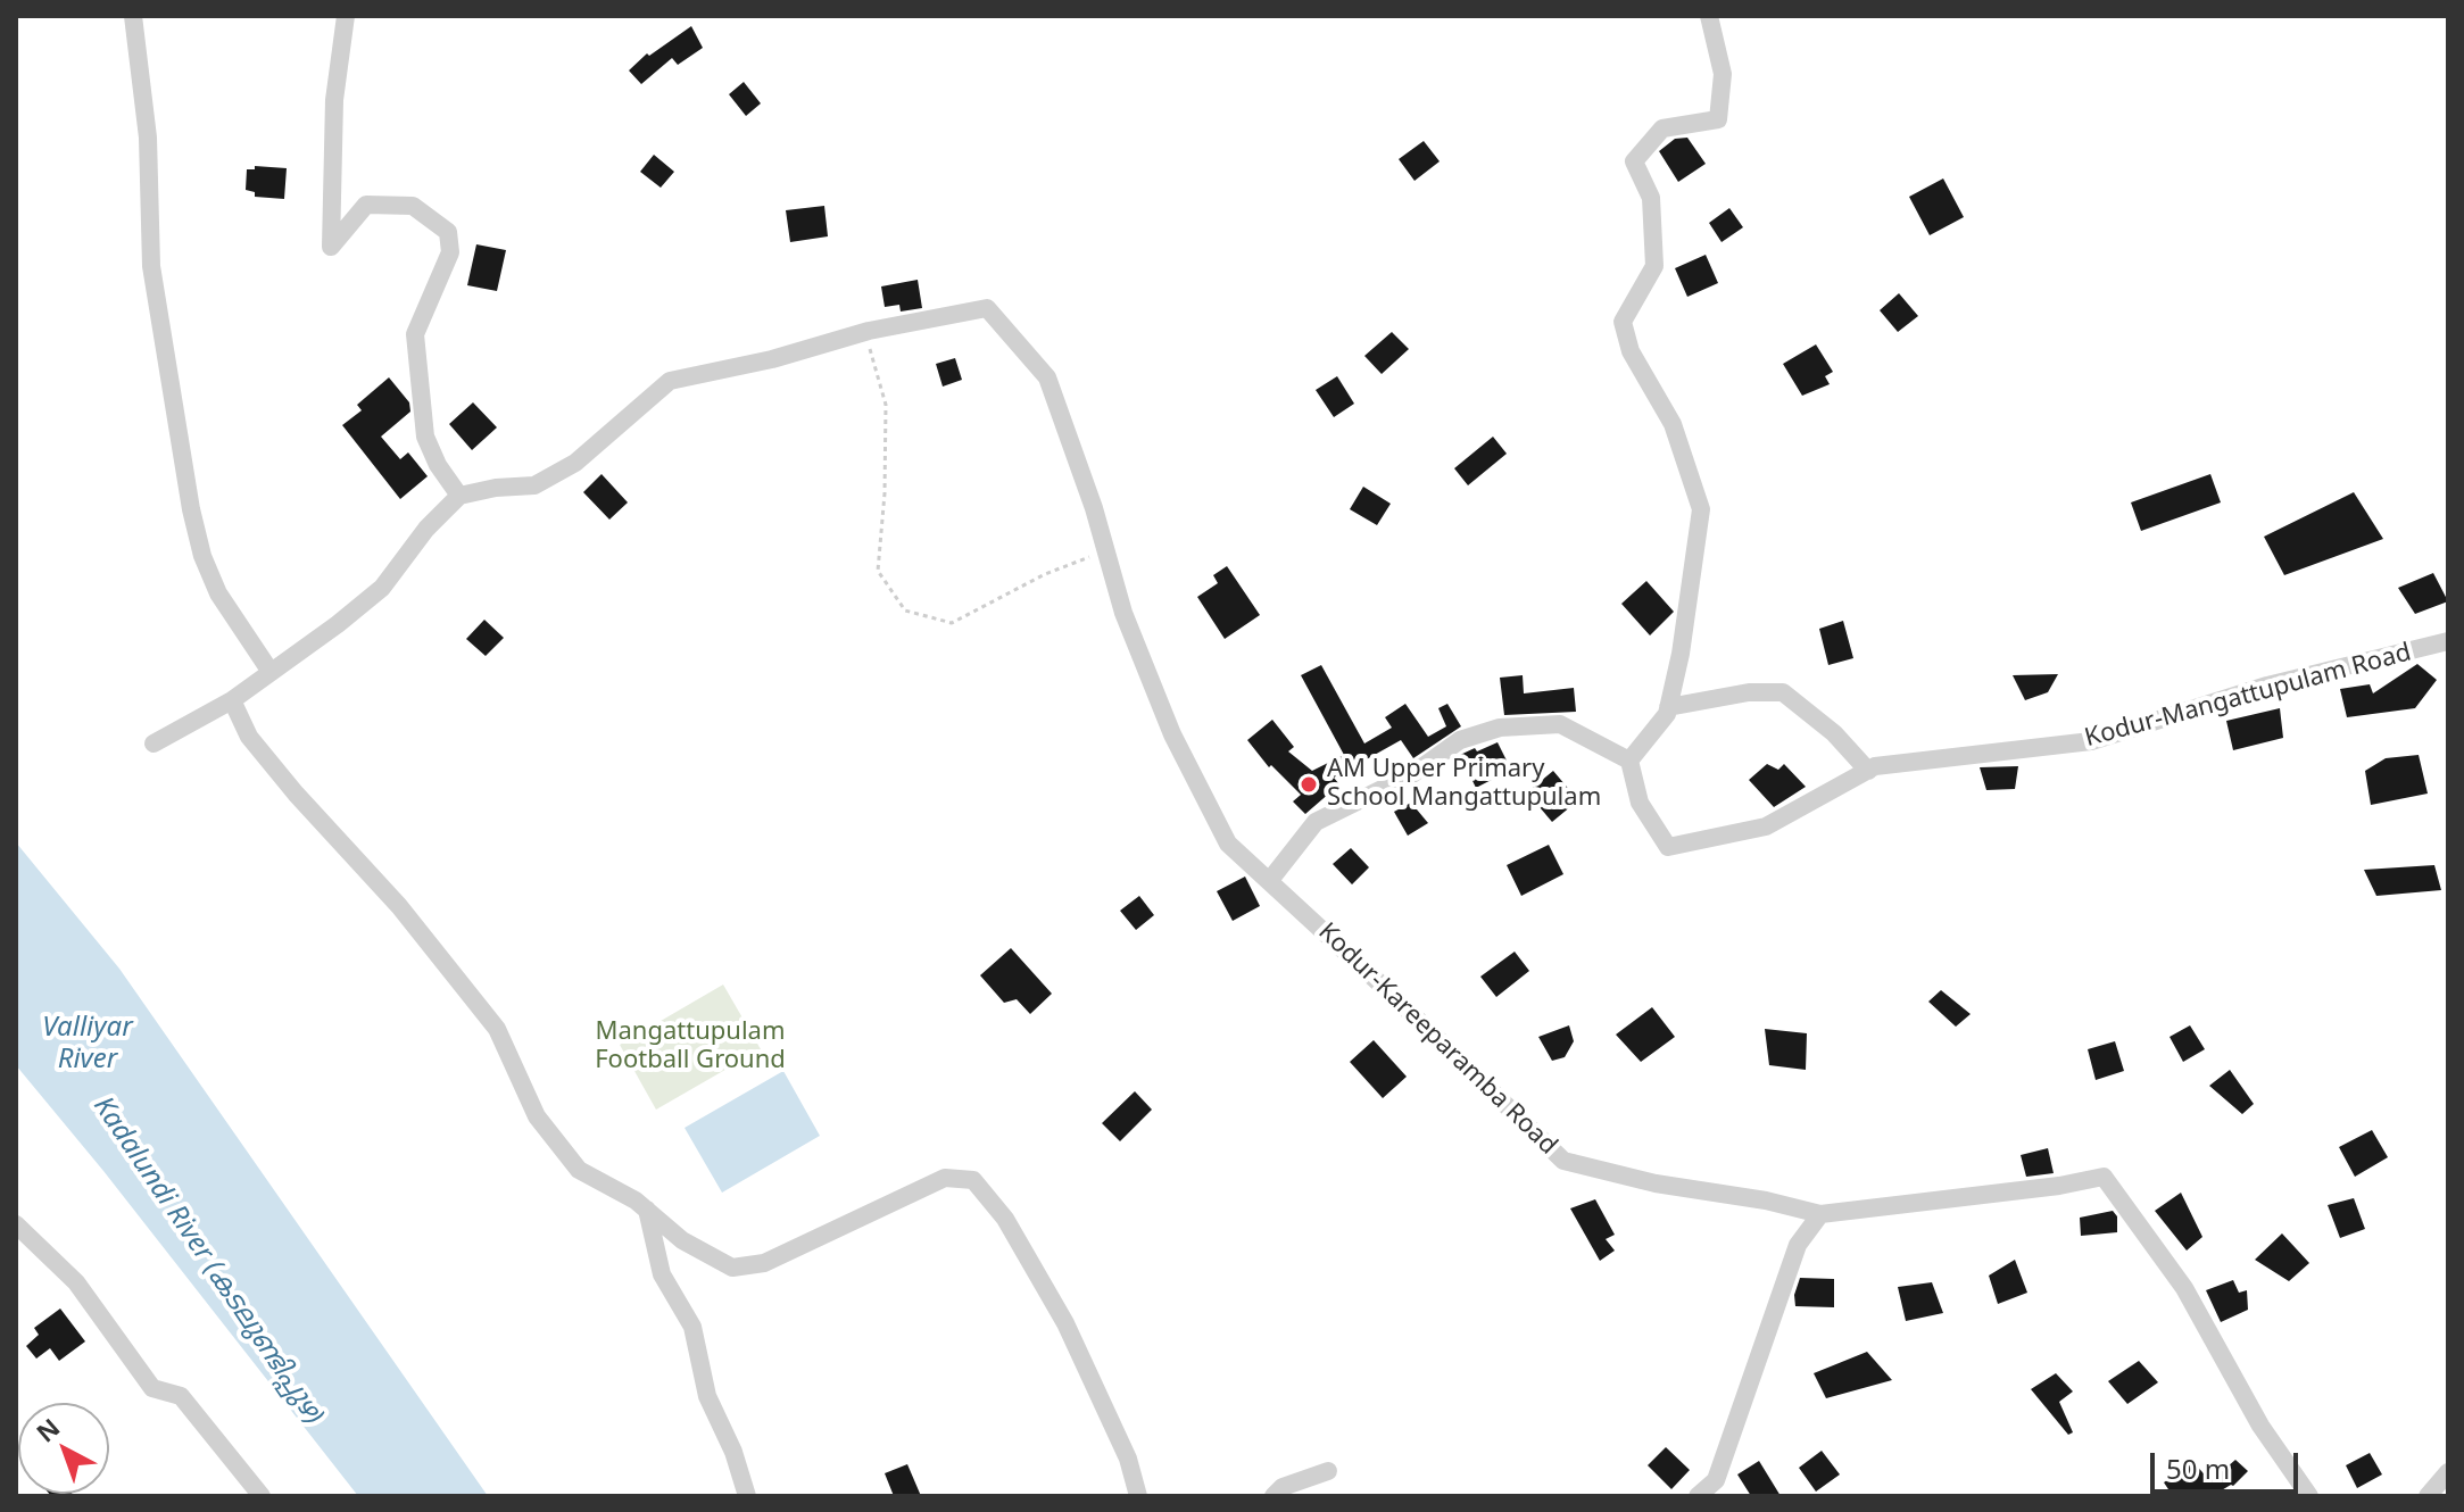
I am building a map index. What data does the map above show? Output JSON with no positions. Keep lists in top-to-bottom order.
{
  "streets": {
    "street": ["Kodur-Mangattupulam Road", "Kodur-Kareeparamba Road"]
  },
  "water": ["Valliyar River", "Kadalundi River (കടലുണ്ടിപ്പുഴ)"],
  "parks": ["Mangattupulam Football Ground"],
  "places": ["AM Upper Primary School Mangattupulam"],
  "scale_bar": "50 m",
  "north": "top left"
}
